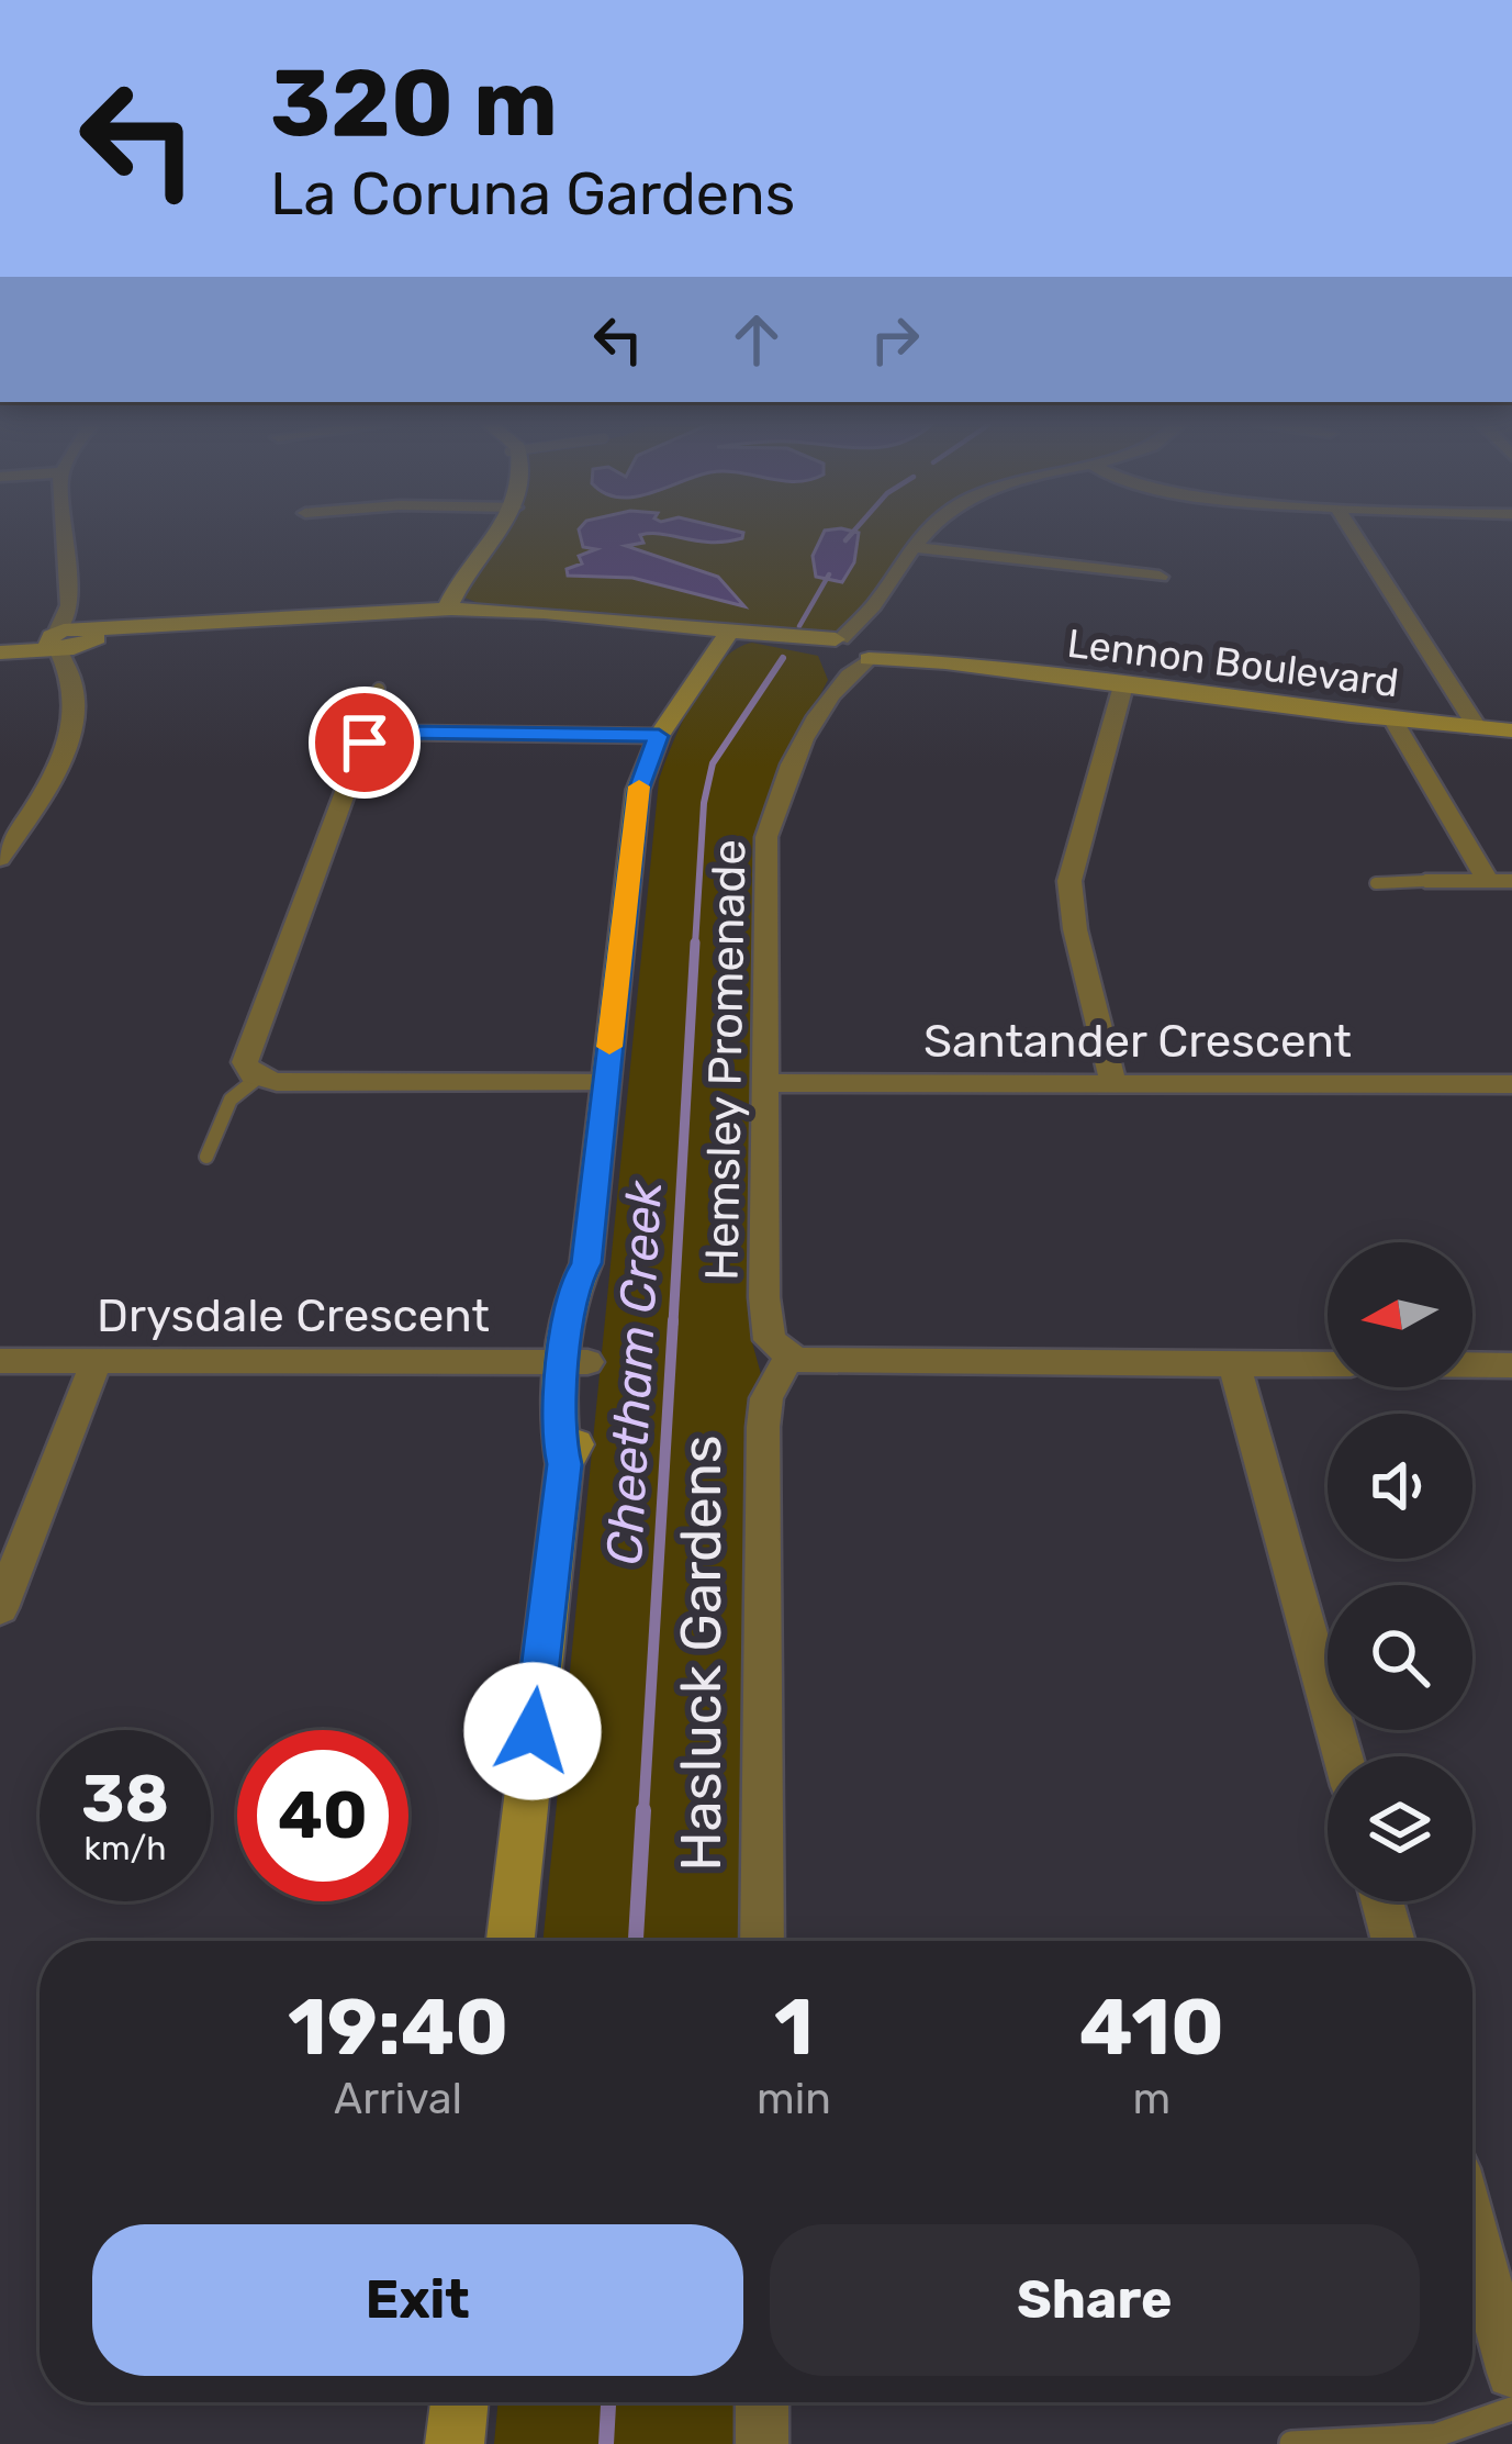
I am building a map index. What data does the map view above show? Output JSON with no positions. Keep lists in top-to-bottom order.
{
  "streets": {
    "street": [
      "Lennon Boulevard",
      "Santander Crescent",
      "Hemsley Promenade",
      "Drysdale Crescent",
      "Hasluck Gardens"
    ]
  },
  "crossings": [
    ["Lennon Boulevard", "Hemsley Promenade"],
    ["Santander Crescent", "Hemsley Promenade"],
    ["Hemsley Promenade", "Hasluck Gardens"]
  ],
  "water": ["Cheetham Creek"],
  "north": "left",
  "page": {
    "turn": ["320 m", "La Coruna Gardens"],
    "speed": "38 km/h",
    "limit": "40",
    "eta": [
      "19:40",
      "Arrival",
      "1",
      "min",
      "410",
      "m"
    ],
    "buttons": ["Exit", "Share"]
  }
}
